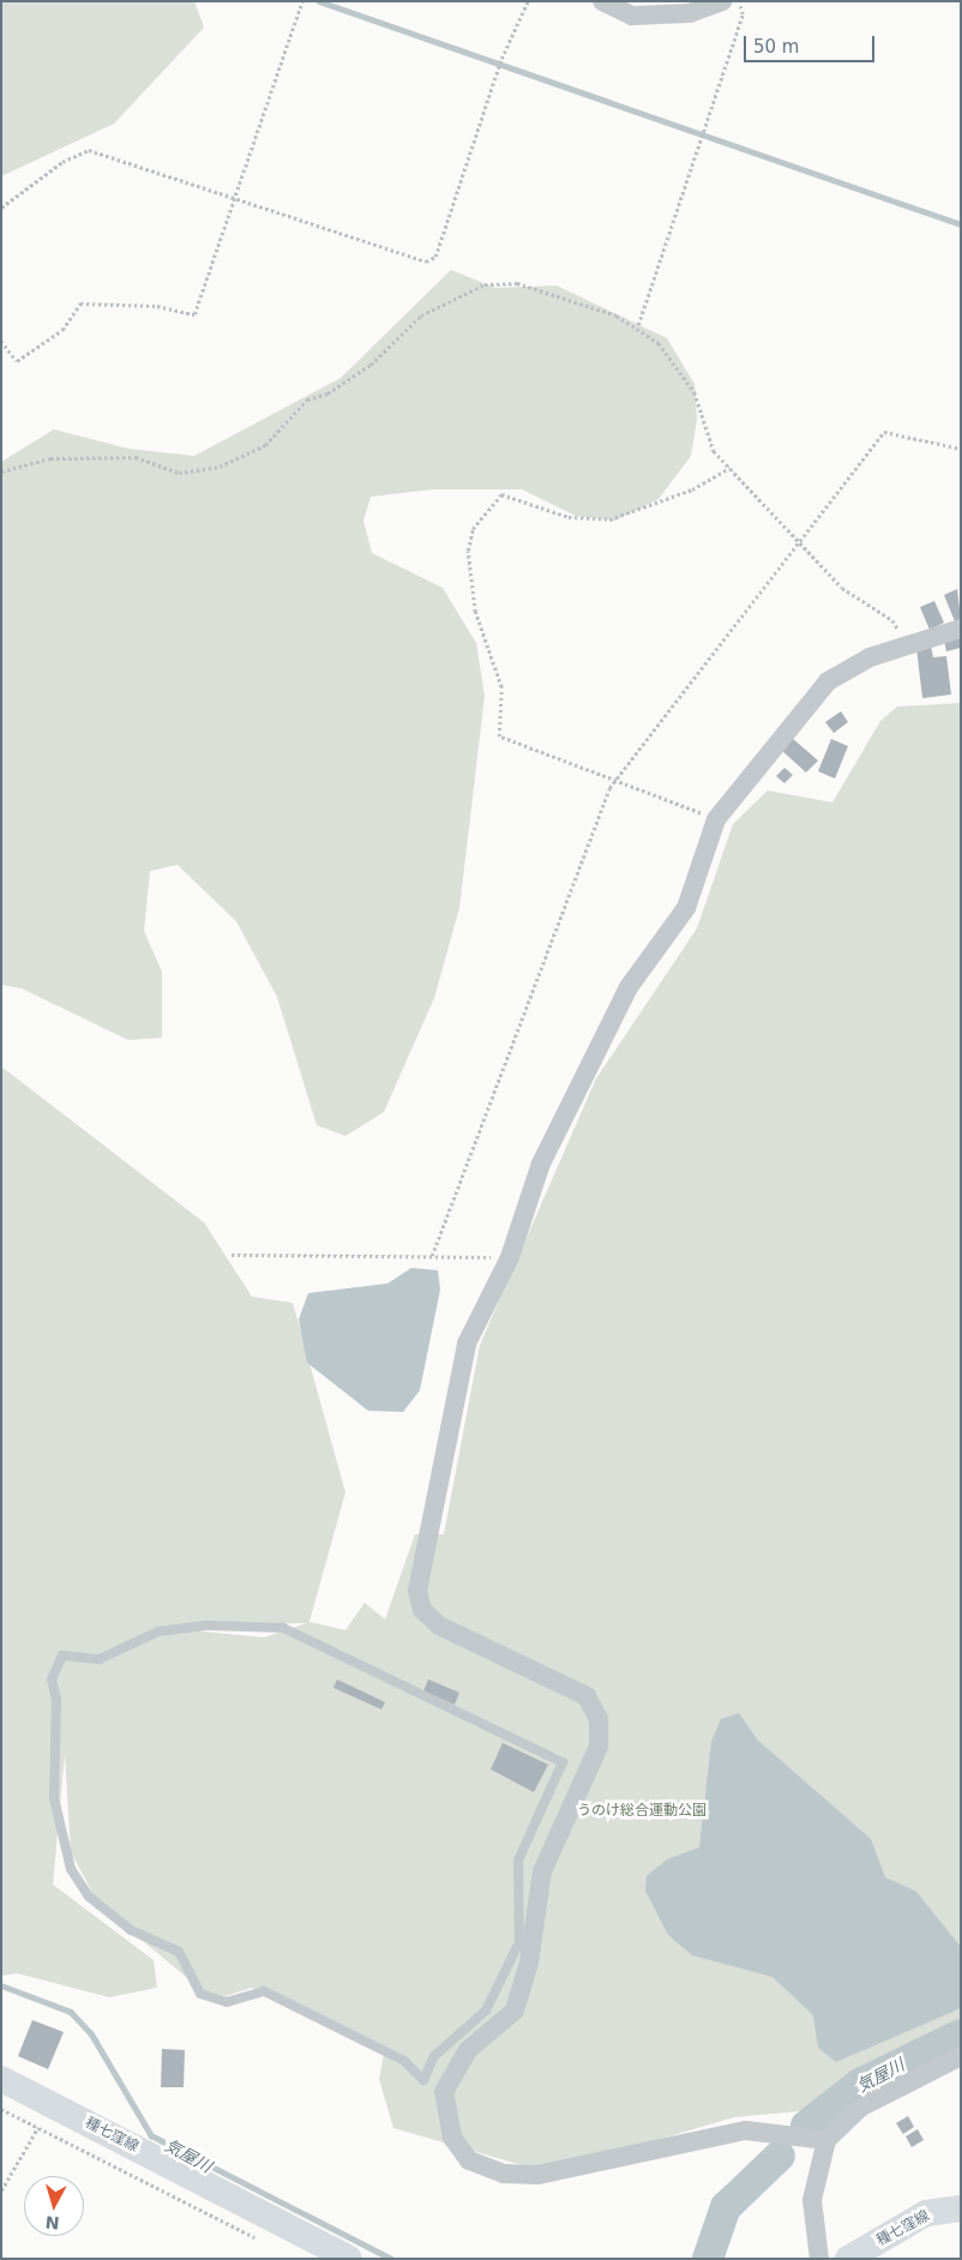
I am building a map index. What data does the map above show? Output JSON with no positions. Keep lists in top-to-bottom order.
{
  "streets": {
    "main road": ["種七窪線"]
  },
  "water": ["気屋川"],
  "parks": ["うのけ総合運動公園"],
  "scale_bar": "50 m",
  "north": "bottom"
}
